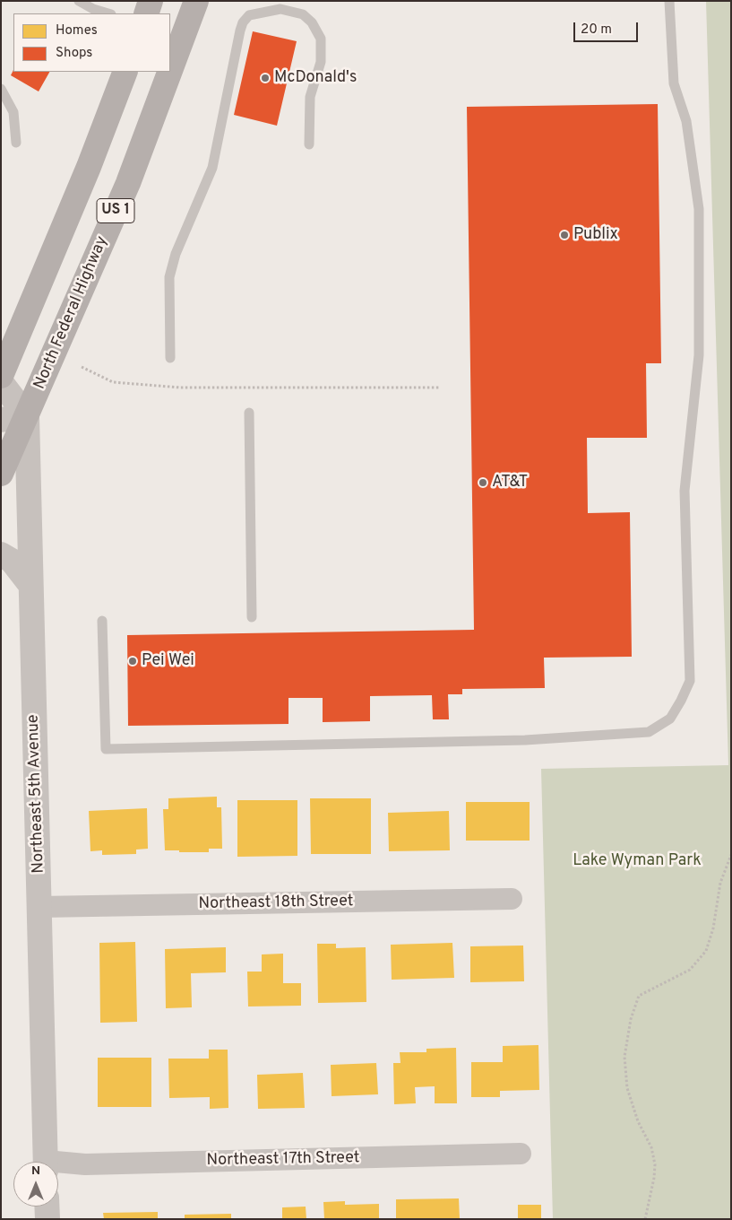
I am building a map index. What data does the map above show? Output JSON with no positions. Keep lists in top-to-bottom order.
{
  "streets": {
    "main road": ["US 1", "North Federal Highway"],
    "street": ["Northeast 5th Avenue", "Northeast 18th Street", "Northeast 17th Street"]
  },
  "crossings": [
    ["North Federal Highway", "Northeast 5th Avenue"],
    ["Northeast 5th Avenue", "Northeast 18th Street"]
  ],
  "parks": ["Lake Wyman Park"],
  "places": [
    "McDonald's",
    "Publix",
    "AT&T",
    "Pei Wei"
  ],
  "legend": ["Homes", "Shops"],
  "scale_bar": "20 m",
  "north": "top"
}
